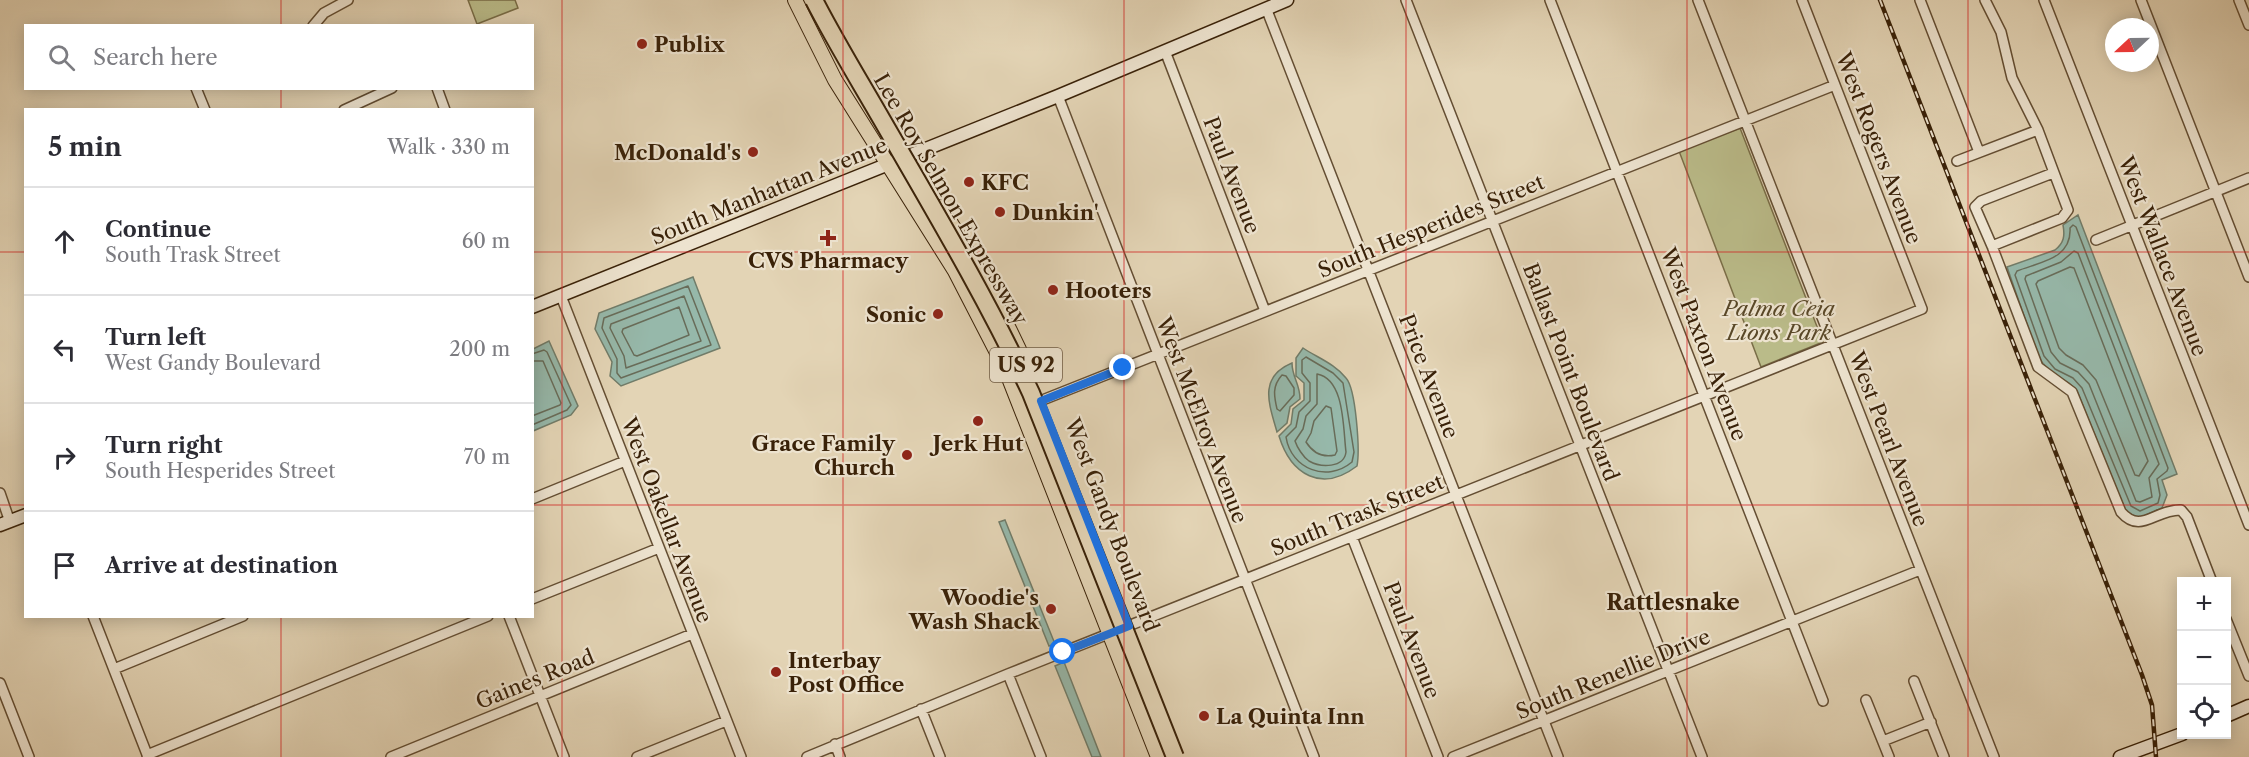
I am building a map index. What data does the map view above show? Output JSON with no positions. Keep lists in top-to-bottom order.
{
  "streets": {
    "highway": ["Lee Roy Selmon Expressway"],
    "main road": ["US 92", "West Gandy Boulevard"],
    "street": [
      "West Rogers Avenue",
      "Paul Avenue",
      "South Manhattan Avenue",
      "South Hesperides Street",
      "West Wallace Avenue",
      "West Paxton Avenue",
      "Ballast Point Boulevard",
      "Price Avenue",
      "West McElroy Avenue",
      "West Pearl Avenue",
      "South Trask Street",
      "West Oakellar Avenue",
      "South Renellie Drive",
      "Gaines Road"
    ]
  },
  "crossings": [
    ["West Rogers Avenue", "South Hesperides Street"],
    ["West Rogers Avenue", "South Trask Street"],
    ["Paul Avenue", "South Manhattan Avenue"],
    ["Paul Avenue", "South Hesperides Street"],
    ["Paul Avenue", "South Trask Street"],
    ["South Manhattan Avenue", "Price Avenue"],
    ["South Manhattan Avenue", "West McElroy Avenue"],
    ["South Manhattan Avenue", "West Oakellar Avenue"],
    ["South Manhattan Avenue", "West Gandy Boulevard"],
    ["Lee Roy Selmon Expressway", "West Gandy Boulevard"],
    ["South Hesperides Street", "West Paxton Avenue"],
    ["South Hesperides Street", "Ballast Point Boulevard"],
    ["South Hesperides Street", "Price Avenue"],
    ["South Hesperides Street", "West McElroy Avenue"],
    ["South Hesperides Street", "West Pearl Avenue"],
    ["South Hesperides Street", "West Gandy Boulevard"],
    ["West Paxton Avenue", "South Trask Street"],
    ["West Paxton Avenue", "South Renellie Drive"],
    ["Ballast Point Boulevard", "South Trask Street"],
    ["Ballast Point Boulevard", "South Renellie Drive"],
    ["Price Avenue", "South Trask Street"],
    ["Price Avenue", "South Renellie Drive"],
    ["West McElroy Avenue", "South Trask Street"],
    ["West Pearl Avenue", "South Trask Street"],
    ["West Pearl Avenue", "South Renellie Drive"],
    ["South Trask Street", "West Gandy Boulevard"],
    ["West Oakellar Avenue", "Gaines Road"]
  ],
  "districts": ["Rattlesnake"],
  "parks": ["Palma Ceia Lions Park"],
  "places": {
    "other": [
      "Publix",
      "McDonald's",
      "KFC",
      "Dunkin'",
      "Hooters",
      "Sonic",
      "Jerk Hut",
      "Grace Family Church",
      "Woodie's Wash Shack",
      "Interbay Post Office",
      "La Quinta Inn"
    ],
    "health": ["CVS Pharmacy"]
  },
  "north": "left",
  "page": {
    "search": "Search here",
    "heading": ["5 min", "Walk · 330 m"],
    "list": [
      ["Continue", "South Trask Street", "60 m"],
      ["Turn left", "West Gandy Boulevard", "200 m"],
      ["Turn right", "South Hesperides Street", "70 m"],
      "Arrive at destination"
    ],
    "map_buttons": ["+", "−"]
  }
}
